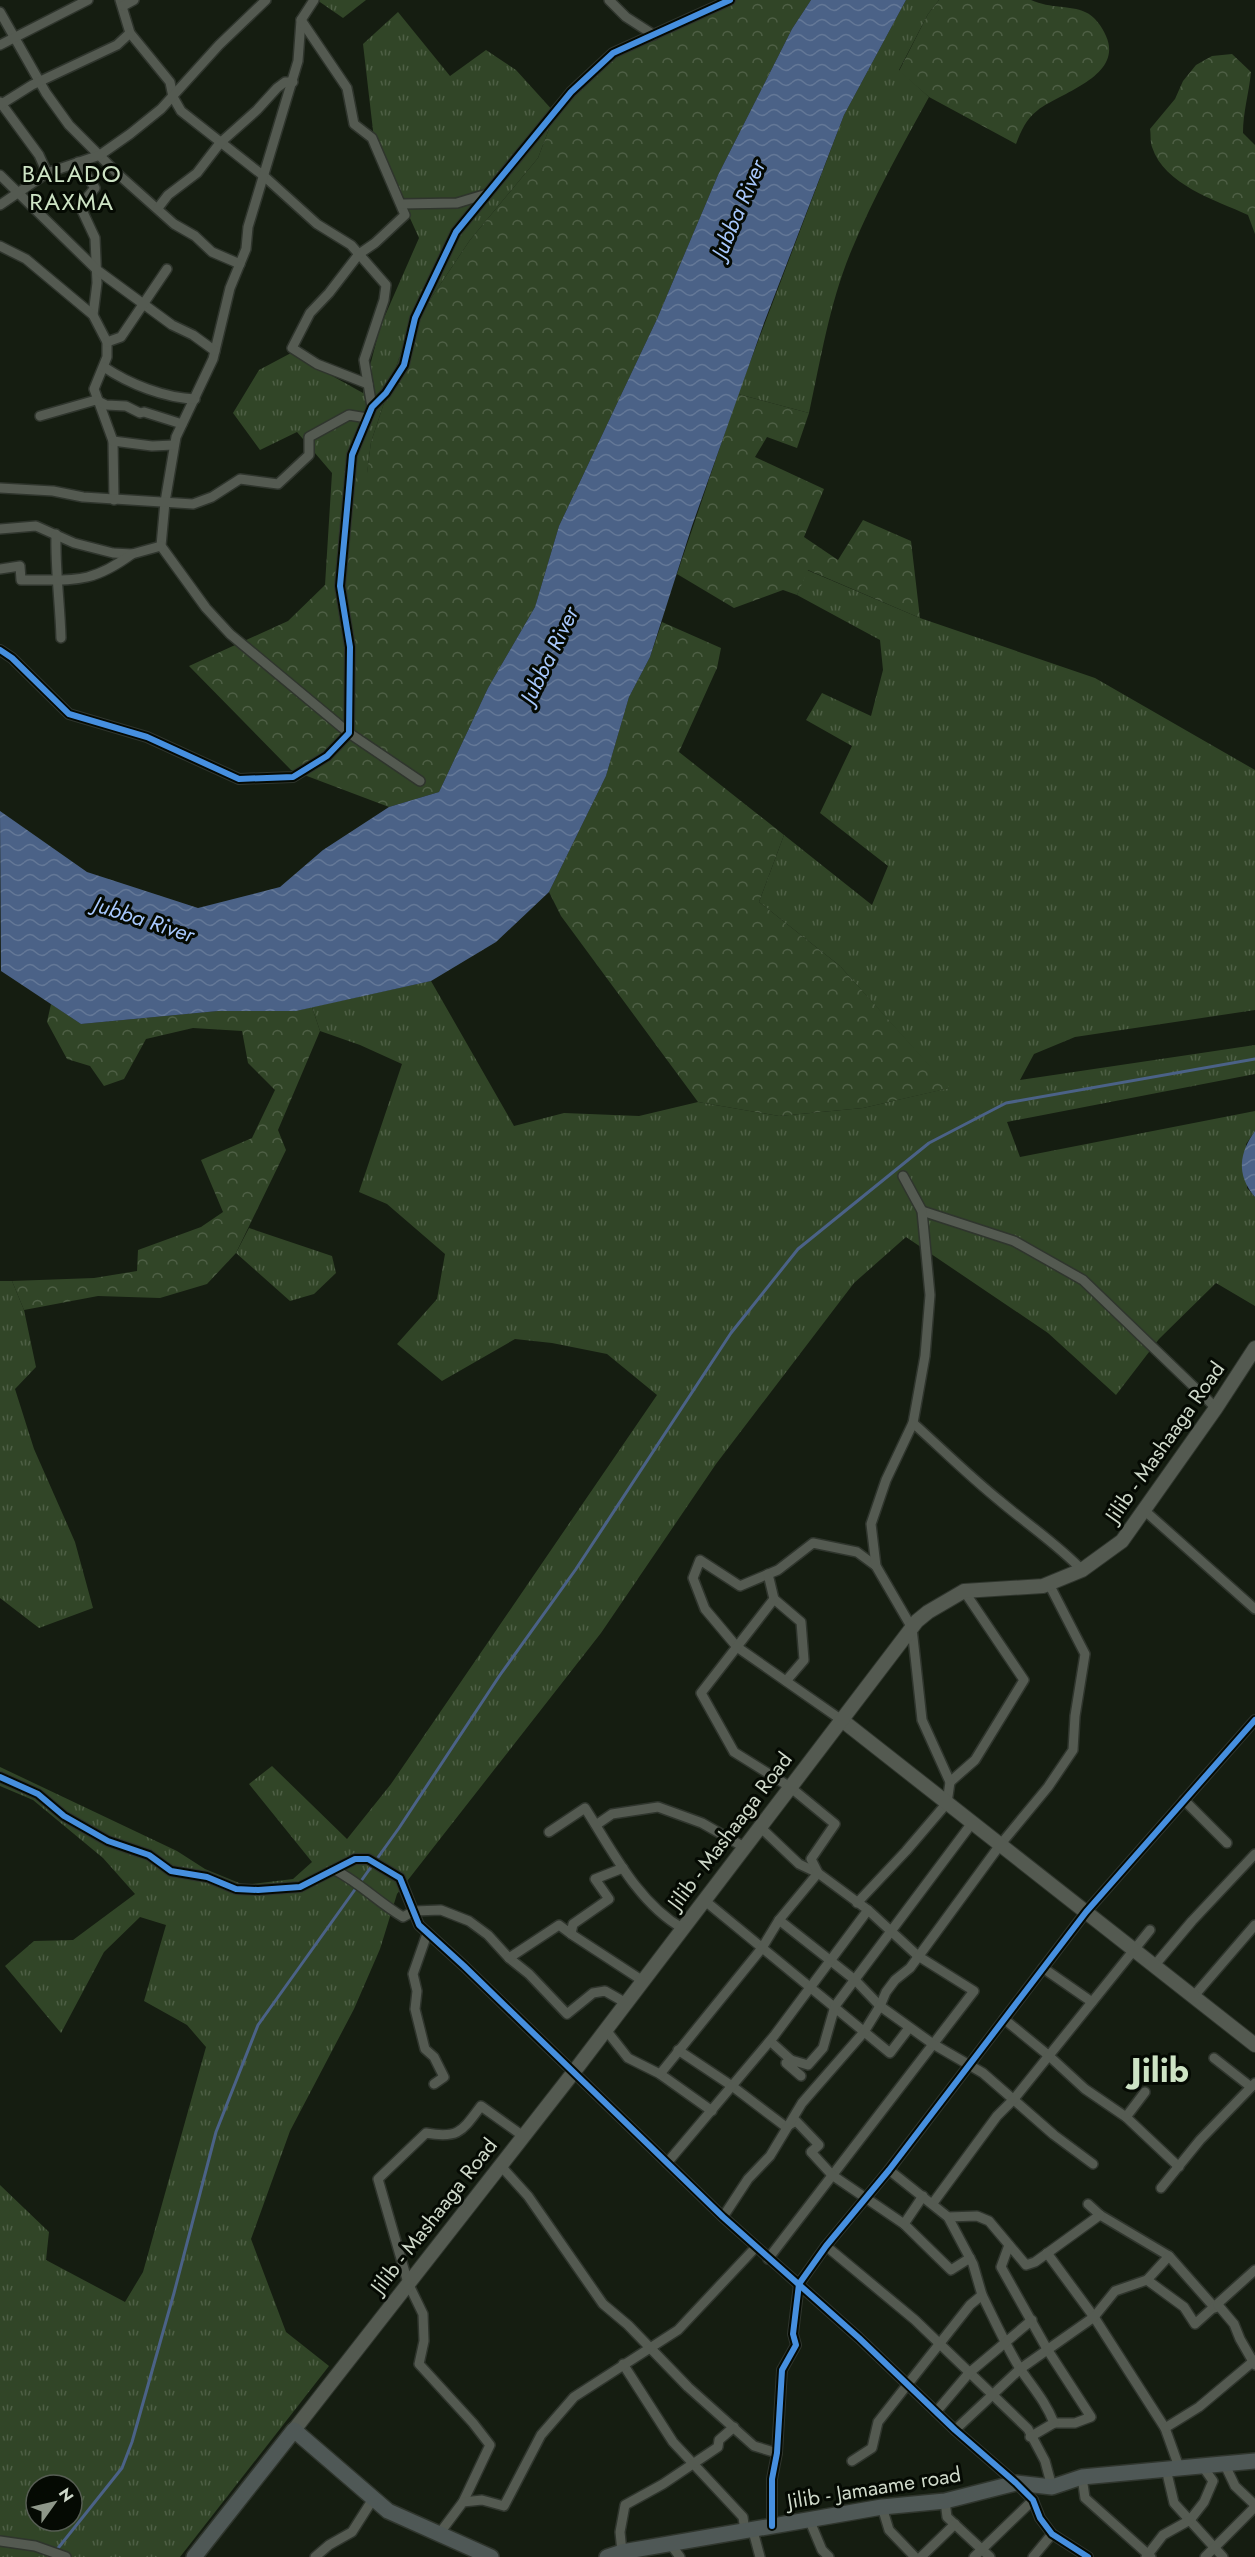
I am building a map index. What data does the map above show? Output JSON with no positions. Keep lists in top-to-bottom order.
{
  "streets": {
    "main road": ["Jilib - Mashaaga Road", "Jilib - Jamaame road"]
  },
  "districts": ["BALADO RAXMA", "Jilib"],
  "water": ["Jubba River"],
  "north": "top right"
}
